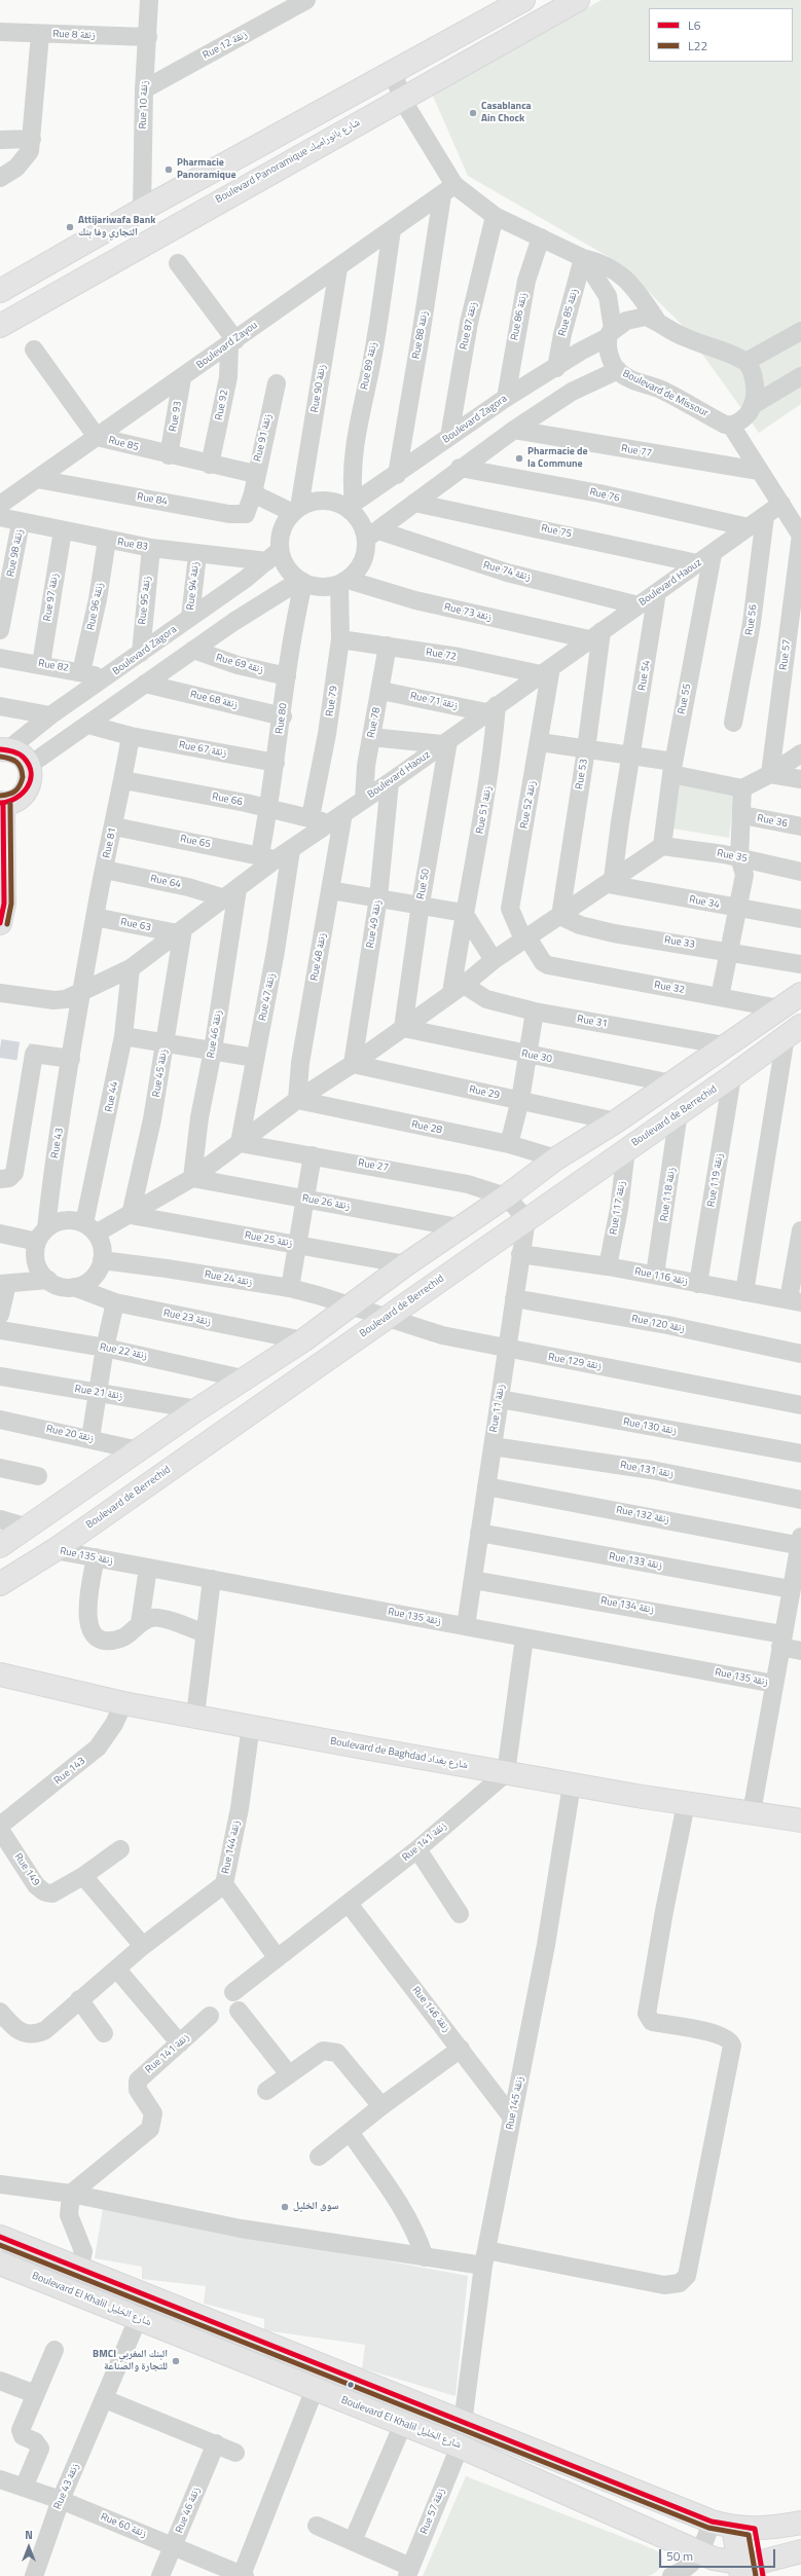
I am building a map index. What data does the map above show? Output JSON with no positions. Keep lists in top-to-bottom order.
{
  "streets": {
    "street": [
      "Rue 8 زنقة",
      "Rue 12 زنقة",
      "Rue 10 زنقة",
      "Boulevard Panoramique شارع بانوراميك",
      "Rue 85 زنقة",
      "Rue 86 زنقة",
      "Rue 87 زنقة",
      "Rue 88 زنقة",
      "Boulevard Zayou",
      "Rue 89 زنقة",
      "Rue 90 زنقة",
      "Boulevard de Missour",
      "Rue 92",
      "Rue 93",
      "Boulevard Zagora",
      "Rue 91 زنقة",
      "Rue 85",
      "Rue 77",
      "Rue 76",
      "Rue 84",
      "Rue 75",
      "Rue 83",
      "Rue 98 زنقة",
      "Rue 74 زنقة",
      "Boulevard Haouz",
      "Rue 94 زنقة",
      "Rue 97 زنقة",
      "Rue 95 زنقة",
      "Rue 96 زنقة",
      "Rue 73 زنقة",
      "Rue 56",
      "Rue 72",
      "Rue 57",
      "Rue 69 زنقة",
      "Rue 82",
      "Rue 54",
      "Rue 55",
      "Rue 68 زنقة",
      "Rue 79",
      "Rue 71 زنقة",
      "Rue 80",
      "Rue 78",
      "Rue 67 زنقة",
      "Rue 53",
      "Rue 66",
      "Rue 52 زنقة",
      "Rue 51 زنقة",
      "Rue 36",
      "Rue 65",
      "Rue 81",
      "Rue 35",
      "Rue 64",
      "Rue 50",
      "Rue 34",
      "Rue 49 زنقة",
      "Rue 63",
      "Rue 33",
      "Rue 48 زنقة",
      "Rue 32",
      "Rue 47 زنقة",
      "Rue 31",
      "Rue 46 زنقة",
      "Rue 30",
      "Rue 45 زنقة",
      "Rue 29",
      "Rue 44",
      "Boulevard de Berrechid",
      "Rue 28",
      "Rue 43",
      "Rue 27",
      "Rue 119 زنقة",
      "Rue 118 زنقة",
      "Rue 26 زنقة",
      "Rue 117 زنقة",
      "Rue 25 زنقة",
      "Rue 116 زنقة",
      "Rue 24 زنقة",
      "Rue 23 زنقة",
      "Rue 120 زنقة",
      "Rue 22 زنقة",
      "Rue 129 زنقة",
      "Rue 21 زنقة",
      "Rue 11 زنقة",
      "Rue 130 زنقة",
      "Rue 20 زنقة",
      "Rue 131 زنقة",
      "Rue 132 زنقة",
      "Rue 135 زنقة",
      "Rue 133 زنقة",
      "Rue 134 زنقة",
      "Boulevard de Baghdad شارع بغداد",
      "Rue 143",
      "Rue 141 زنقة",
      "Rue 144 زنقة",
      "Rue 149",
      "Rue 146 زنقة",
      "Rue 145 زنقة",
      "Boulevard El Khalil شارع الخليل",
      "Rue 43 زنقة",
      "Rue 57 زنقة",
      "Rue 60 زنقة"
    ]
  },
  "crossings": [
    ["Rue 8 زنقة", "Rue 10 زنقة"],
    ["Rue 12 زنقة", "Rue 10 زنقة"],
    ["Rue 85 زنقة", "Boulevard de Missour"],
    ["Rue 85 زنقة", "Boulevard Zagora"],
    ["Rue 86 زنقة", "Boulevard Zagora"],
    ["Rue 87 زنقة", "Boulevard Zagora"],
    ["Rue 88 زنقة", "Boulevard Zayou"],
    ["Rue 88 زنقة", "Boulevard Zagora"],
    ["Boulevard Zayou", "Rue 89 زنقة"],
    ["Boulevard Zayou", "Rue 90 زنقة"],
    ["Boulevard Zayou", "Rue 92"],
    ["Boulevard Zayou", "Rue 93"],
    ["Boulevard Zayou", "Rue 85"],
    ["Boulevard Zayou", "Rue 84"],
    ["Rue 89 زنقة", "Rue 90 زنقة"],
    ["Rue 89 زنقة", "Boulevard Zagora"],
    ["Rue 89 زنقة", "Rue 83"],
    ["Rue 89 زنقة", "Rue 74 زنقة"],
    ["Rue 89 زنقة", "Rue 73 زنقة"],
    ["Rue 89 زنقة", "Rue 79"],
    ["Rue 89 زنقة", "Rue 80"],
    ["Rue 90 زنقة", "Boulevard Zagora"],
    ["Rue 90 زنقة", "Rue 83"],
    ["Rue 90 زنقة", "Rue 74 زنقة"],
    ["Rue 90 زنقة", "Rue 73 زنقة"],
    ["Rue 90 زنقة", "Rue 79"],
    ["Rue 90 زنقة", "Rue 80"],
    ["Boulevard de Missour", "Boulevard Zagora"],
    ["Rue 92", "Rue 85"],
    ["Rue 93", "Rue 85"],
    ["Boulevard Zagora", "Rue 83"],
    ["Boulevard Zagora", "Rue 74 زنقة"],
    ["Boulevard Zagora", "Rue 94 زنقة"],
    ["Boulevard Zagora", "Rue 95 زنقة"],
    ["Boulevard Zagora", "Rue 73 زنقة"],
    ["Boulevard Zagora", "Rue 82"],
    ["Boulevard Zagora", "Rue 79"],
    ["Boulevard Zagora", "Rue 80"],
    ["Rue 91 زنقة", "Rue 85"],
    ["Rue 91 زنقة", "Rue 84"],
    ["Rue 76", "Boulevard Haouz"],
    ["Rue 75", "Boulevard Haouz"],
    ["Rue 75", "Rue 55"],
    ["Rue 83", "Rue 98 زنقة"],
    ["Rue 83", "Rue 74 زنقة"],
    ["Rue 83", "Rue 94 زنقة"],
    ["Rue 83", "Rue 97 زنقة"],
    ["Rue 83", "Rue 95 زنقة"],
    ["Rue 83", "Rue 96 زنقة"],
    ["Rue 83", "Rue 73 زنقة"],
    ["Rue 83", "Rue 79"],
    ["Rue 83", "Rue 80"],
    ["Rue 74 زنقة", "Boulevard Haouz"],
    ["Rue 74 زنقة", "Rue 73 زنقة"],
    ["Rue 74 زنقة", "Rue 79"],
    ["Rue 74 زنقة", "Rue 80"],
    ["Boulevard Haouz", "Rue 73 زنقة"],
    ["Boulevard Haouz", "Rue 56"],
    ["Boulevard Haouz", "Rue 72"],
    ["Boulevard Haouz", "Rue 54"],
    ["Boulevard Haouz", "Rue 55"],
    ["Boulevard Haouz", "Rue 71 زنقة"],
    ["Boulevard Haouz", "Rue 80"],
    ["Boulevard Haouz", "Rue 78"],
    ["Boulevard Haouz", "Rue 53"],
    ["Boulevard Haouz", "Rue 66"],
    ["Boulevard Haouz", "Rue 52 زنقة"],
    ["Boulevard Haouz", "Rue 51 زنقة"],
    ["Boulevard Haouz", "Rue 65"],
    ["Boulevard Haouz", "Rue 81"],
    ["Boulevard Haouz", "Rue 64"],
    ["Boulevard Haouz", "Rue 50"],
    ["Boulevard Haouz", "Rue 49 زنقة"],
    ["Boulevard Haouz", "Rue 63"],
    ["Boulevard Haouz", "Rue 48 زنقة"],
    ["Boulevard Haouz", "Rue 47 زنقة"],
    ["Boulevard Haouz", "Rue 46 زنقة"],
    ["Boulevard Haouz", "Rue 45 زنقة"],
    ["Boulevard Haouz", "Rue 44"],
    ["Boulevard Haouz", "Rue 43"],
    ["Rue 97 زنقة", "Rue 82"],
    ["Rue 96 زنقة", "Rue 82"],
    ["Rue 73 زنقة", "Rue 79"],
    ["Rue 73 زنقة", "Rue 80"],
    ["Rue 73 زنقة", "Rue 53"],
    ["Rue 72", "Rue 79"],
    ["Rue 72", "Rue 78"],
    ["Rue 72", "Rue 52 زنقة"],
    ["Rue 69 زنقة", "Rue 80"],
    ["Rue 55", "Rue 35"],
    ["Rue 68 زنقة", "Rue 80"],
    ["Rue 79", "Rue 80"],
    ["Rue 79", "Rue 66"],
    ["Rue 71 زنقة", "Rue 78"],
    ["Rue 71 زنقة", "Rue 51 زنقة"],
    ["Rue 80", "Rue 67 زنقة"],
    ["Rue 80", "Rue 66"],
    ["Rue 80", "Rue 65"],
    ["Rue 80", "Rue 47 زنقة"],
    ["Rue 67 زنقة", "Rue 81"],
    ["Rue 53", "Rue 33"],
    ["Rue 66", "Rue 81"],
    ["Rue 66", "Rue 48 زنقة"],
    ["Rue 52 زنقة", "Rue 32"],
    ["Rue 51 زنقة", "Rue 31"],
    ["Rue 65", "Rue 81"],
    ["Rue 65", "Rue 47 زنقة"],
    ["Rue 81", "Rue 64"],
    ["Rue 81", "Rue 63"],
    ["Rue 81", "Rue 43"],
    ["Rue 64", "Rue 46 زنقة"],
    ["Rue 50", "Rue 30"],
    ["Rue 49 زنقة", "Rue 29"],
    ["Rue 63", "Rue 45 زنقة"],
    ["Rue 48 زنقة", "Rue 28"],
    ["Rue 47 زنقة", "Rue 27"],
    ["Rue 46 زنقة", "Rue 26 زنقة"],
    ["Rue 46 زنقة", "Rue 60 زنقة"],
    ["Rue 45 زنقة", "Rue 25 زنقة"],
    ["Rue 44", "Rue 43"],
    ["Rue 44", "Rue 24 زنقة"],
    ["Rue 44", "Rue 23 زنقة"],
    ["Boulevard de Berrechid", "Rue 119 زنقة"],
    ["Boulevard de Berrechid", "Rue 118 زنقة"],
    ["Boulevard de Berrechid", "Rue 117 زنقة"],
    ["Boulevard de Berrechid", "Rue 129 زنقة"],
    ["Boulevard de Berrechid", "Rue 11 زنقة"],
    ["Boulevard de Berrechid", "Rue 135 زنقة"],
    ["Rue 43", "Rue 24 زنقة"],
    ["Rue 43", "Rue 23 زنقة"],
    ["Rue 119 زنقة", "Rue 116 زنقة"],
    ["Rue 118 زنقة", "Rue 116 زنقة"],
    ["Rue 117 زنقة", "Rue 116 زنقة"],
    ["Rue 116 زنقة", "Rue 11 زنقة"],
    ["Rue 24 زنقة", "Rue 23 زنقة"],
    ["Rue 24 زنقة", "Rue 129 زنقة"],
    ["Rue 120 زنقة", "Rue 11 زنقة"],
    ["Rue 129 زنقة", "Rue 11 زنقة"],
    ["Rue 11 زنقة", "Rue 130 زنقة"],
    ["Rue 11 زنقة", "Rue 131 زنقة"],
    ["Rue 11 زنقة", "Rue 132 زنقة"],
    ["Rue 11 زنقة", "Rue 135 زنقة"],
    ["Rue 11 زنقة", "Rue 133 زنقة"],
    ["Rue 11 زنقة", "Rue 134 زنقة"],
    ["Boulevard de Baghdad شارع بغداد", "Rue 143"],
    ["Boulevard de Baghdad شارع بغداد", "Rue 141 زنقة"],
    ["Boulevard de Baghdad شارع بغداد", "Rue 144 زنقة"],
    ["Boulevard de Baghdad شارع بغداد", "Rue 145 زنقة"],
    ["Rue 141 زنقة", "Rue 146 زنقة"],
    ["Rue 146 زنقة", "Rue 145 زنقة"],
    ["Rue 145 زنقة", "Rue 57 زنقة"],
    ["Boulevard El Khalil شارع الخليل", "Rue 43 زنقة"],
    ["Boulevard El Khalil شارع الخليل", "Rue 57 زنقة"],
    ["Rue 43 زنقة", "Rue 60 زنقة"]
  ],
  "places": [
    "Casablanca Ain Chock",
    "Pharmacie Panoramique",
    "Attijariwafa Bank التجاري وفا بنك",
    "Pharmacie de la Commune",
    "سوق الخليل",
    "BMCI البنك المغربي للتجارة والصناعة"
  ],
  "lines": ["transit line L6", "transit line L22"],
  "legend": ["L6", "L22"],
  "scale_bar": "50 m",
  "north": "top"
}
